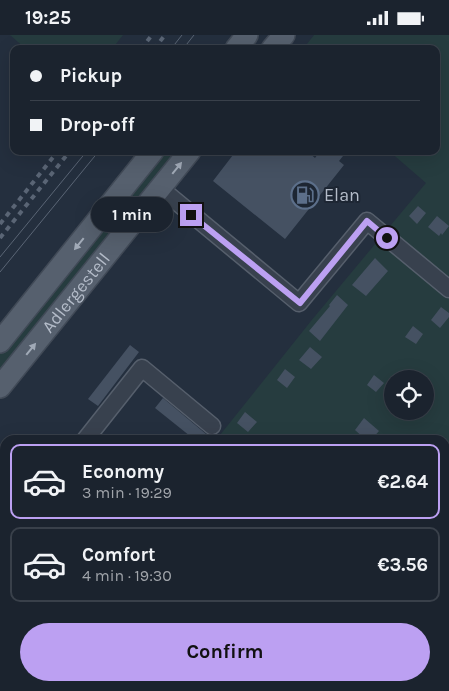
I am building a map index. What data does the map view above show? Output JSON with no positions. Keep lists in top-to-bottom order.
{
  "streets": {
    "main road": ["Adlergestell"]
  },
  "places": {
    "fuel station": ["Elan"]
  },
  "page": {
    "status": "19:25",
    "banner": ["Pickup", "Drop-off"],
    "bubble": "1 min",
    "list": [
      {
        "name": "Economy",
        "note": "3 min · 19:29",
        "value": "€2.64"
      },
      {
        "name": "Comfort",
        "note": "4 min · 19:30",
        "value": "€3.56"
      }
    ],
    "buttons": "Confirm"
  }
}
